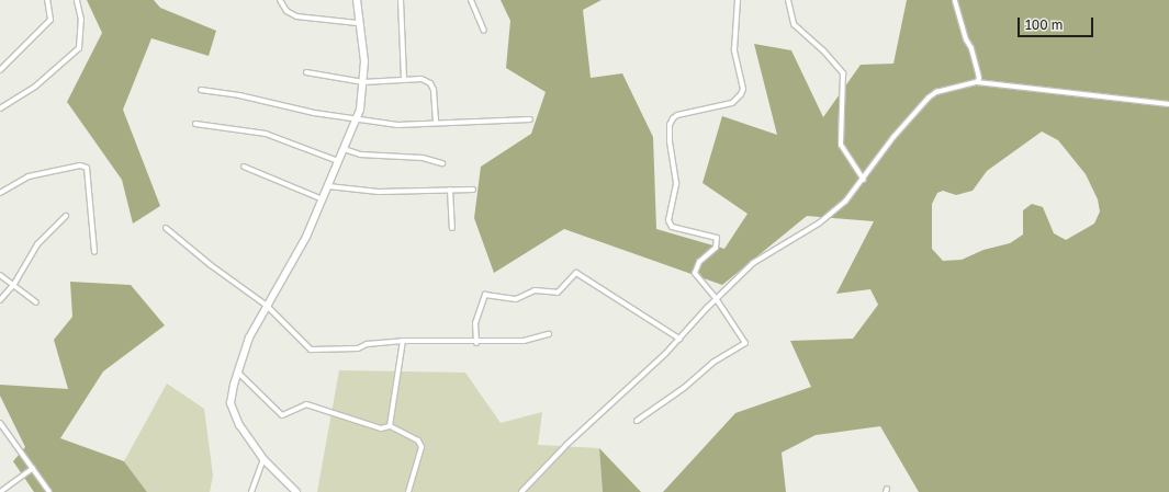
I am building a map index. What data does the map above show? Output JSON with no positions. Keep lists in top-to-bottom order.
{
  "scale_bar": "100 m"
}
